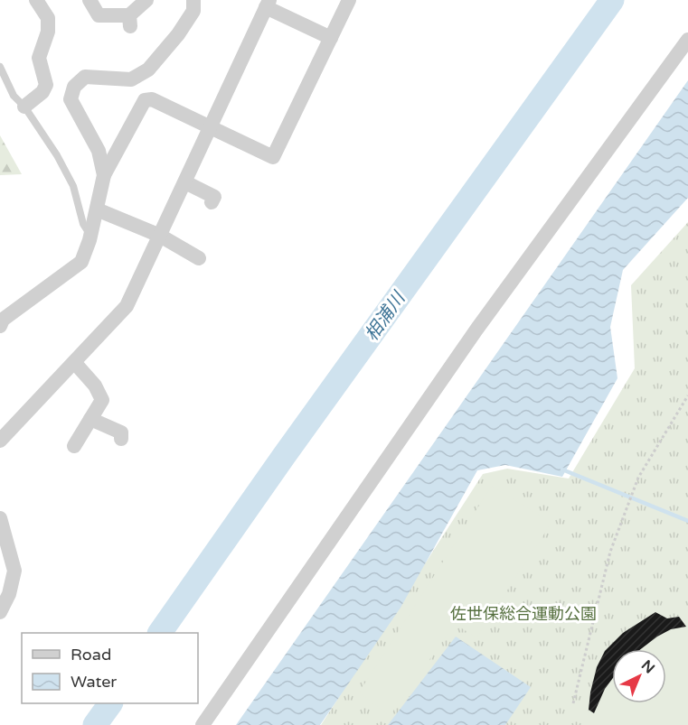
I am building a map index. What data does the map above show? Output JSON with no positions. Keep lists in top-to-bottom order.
{
  "water": ["相浦川"],
  "parks": ["佐世保総合運動公園"],
  "legend": ["Road", "Water"],
  "north": "top right"
}
